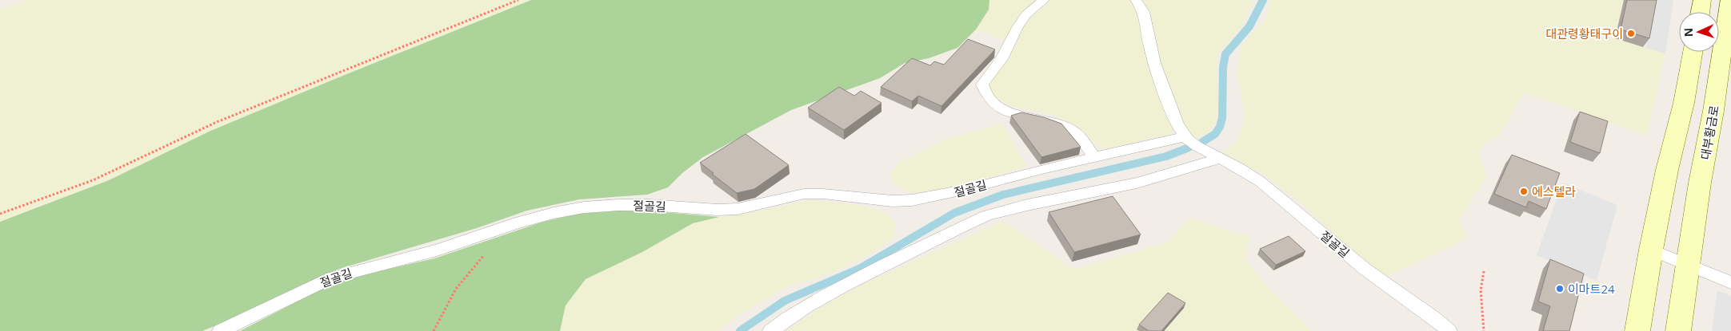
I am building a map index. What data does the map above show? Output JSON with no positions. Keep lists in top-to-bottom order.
{
  "streets": {
    "main road": ["대부황금로"],
    "lane": ["절골길"]
  },
  "places": ["대관령황태구이", "에스텔라", "이마트24"],
  "north": "left"
}
